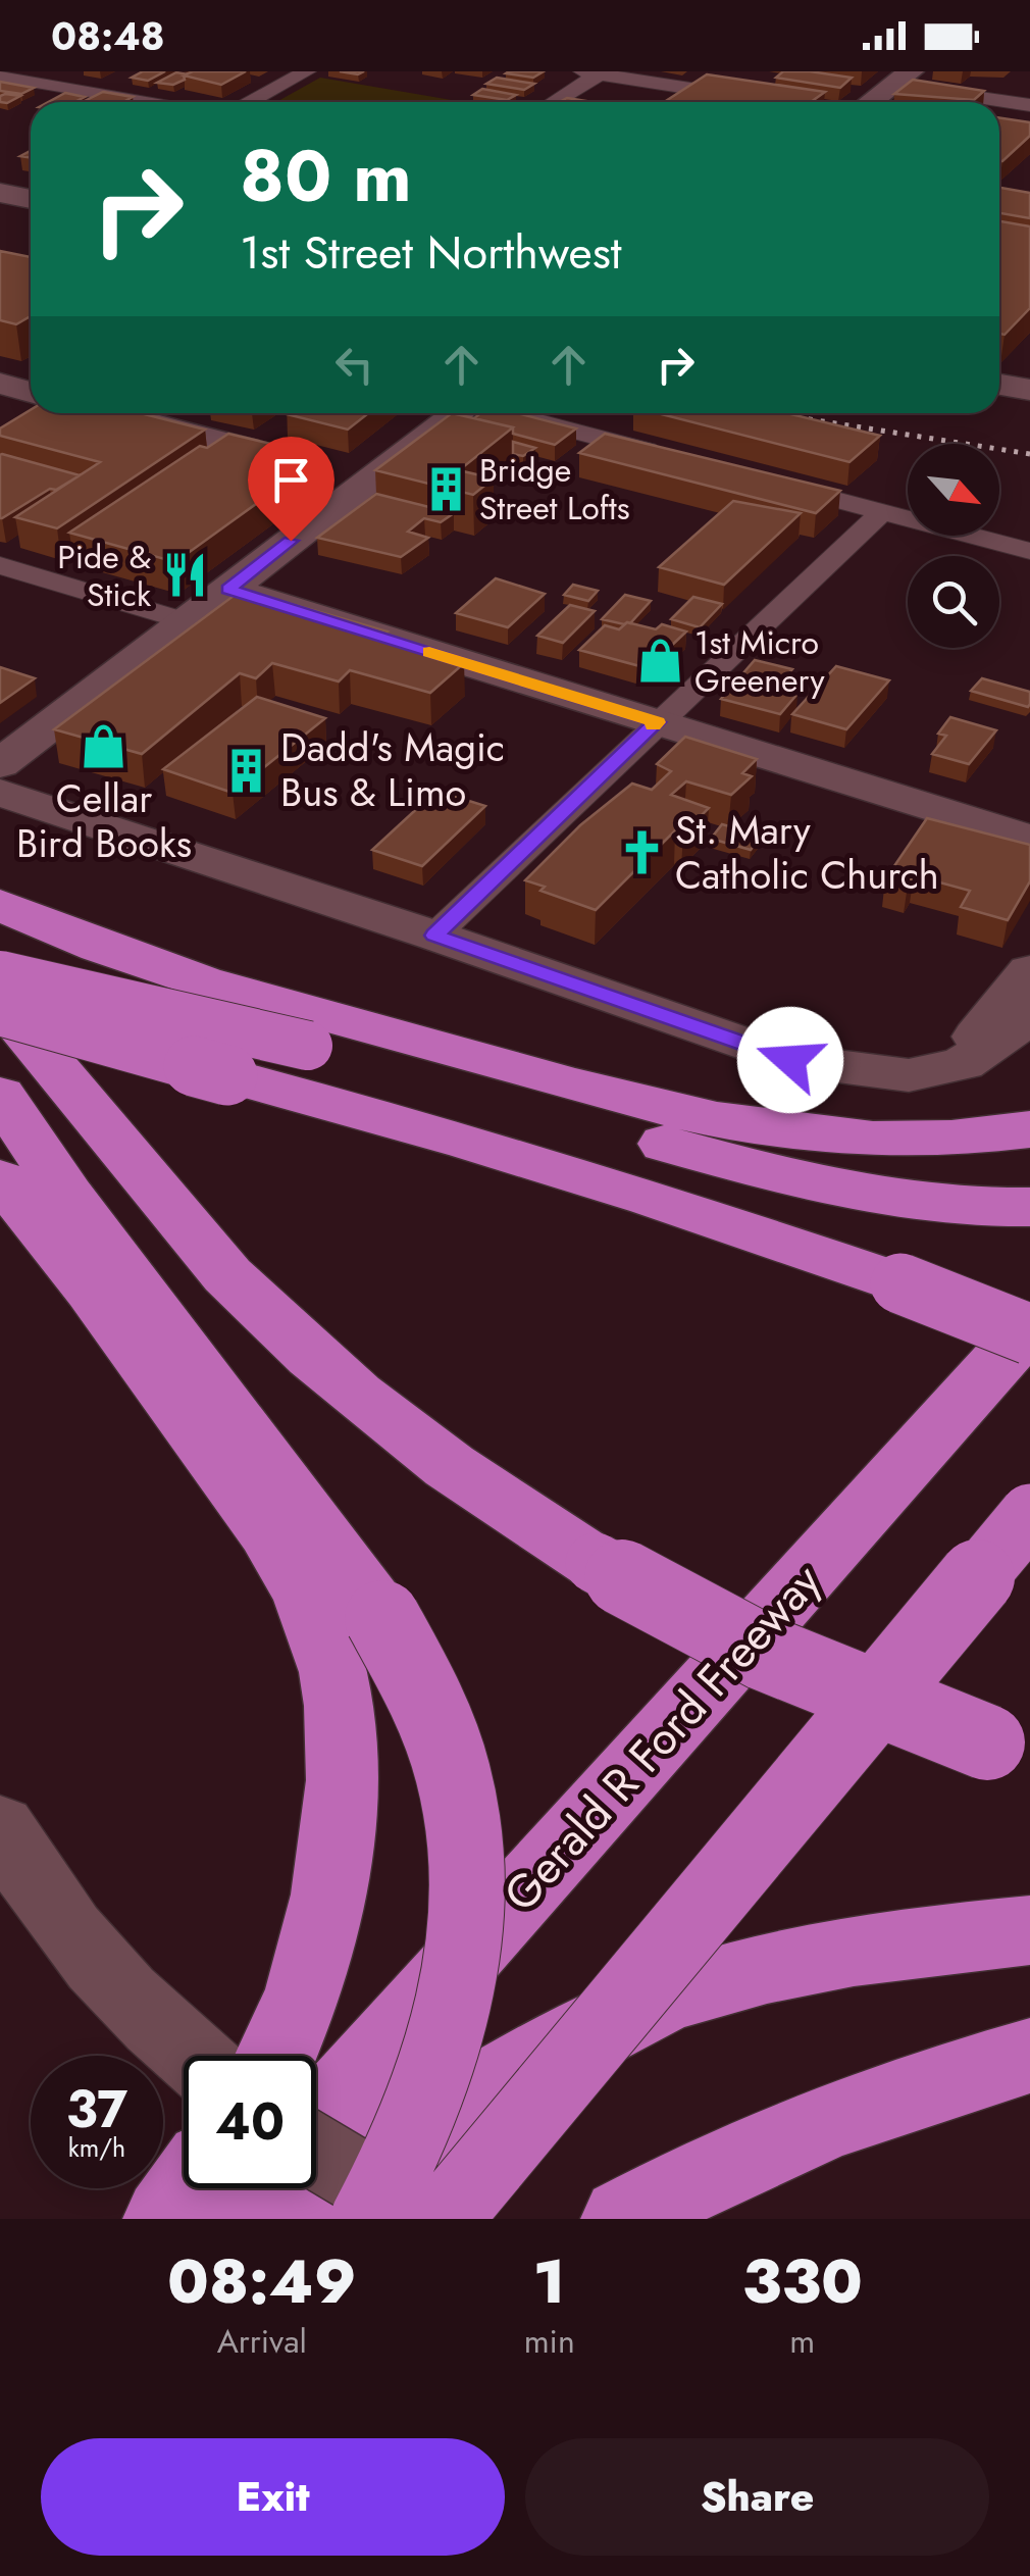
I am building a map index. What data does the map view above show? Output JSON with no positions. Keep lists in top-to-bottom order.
{
  "streets": {
    "highway": ["Gerald R Ford Freeway"]
  },
  "places": {
    "building": ["Bridge Street Lofts", "Dadd's Magic Bus & Limo"],
    "restaurant": ["Pide & Stick"],
    "shop": ["1st Micro Greenery", "Cellar Bird Books"],
    "church": ["St. Mary Catholic Church"]
  },
  "north": "bottom right",
  "page": {
    "status": "08:48",
    "turn": ["80 m", "1st Street Northwest"],
    "speed": "37 km/h",
    "limit": "40",
    "eta": [
      "08:49",
      "Arrival",
      "1",
      "min",
      "330",
      "m"
    ],
    "buttons": ["Exit", "Share"]
  }
}
